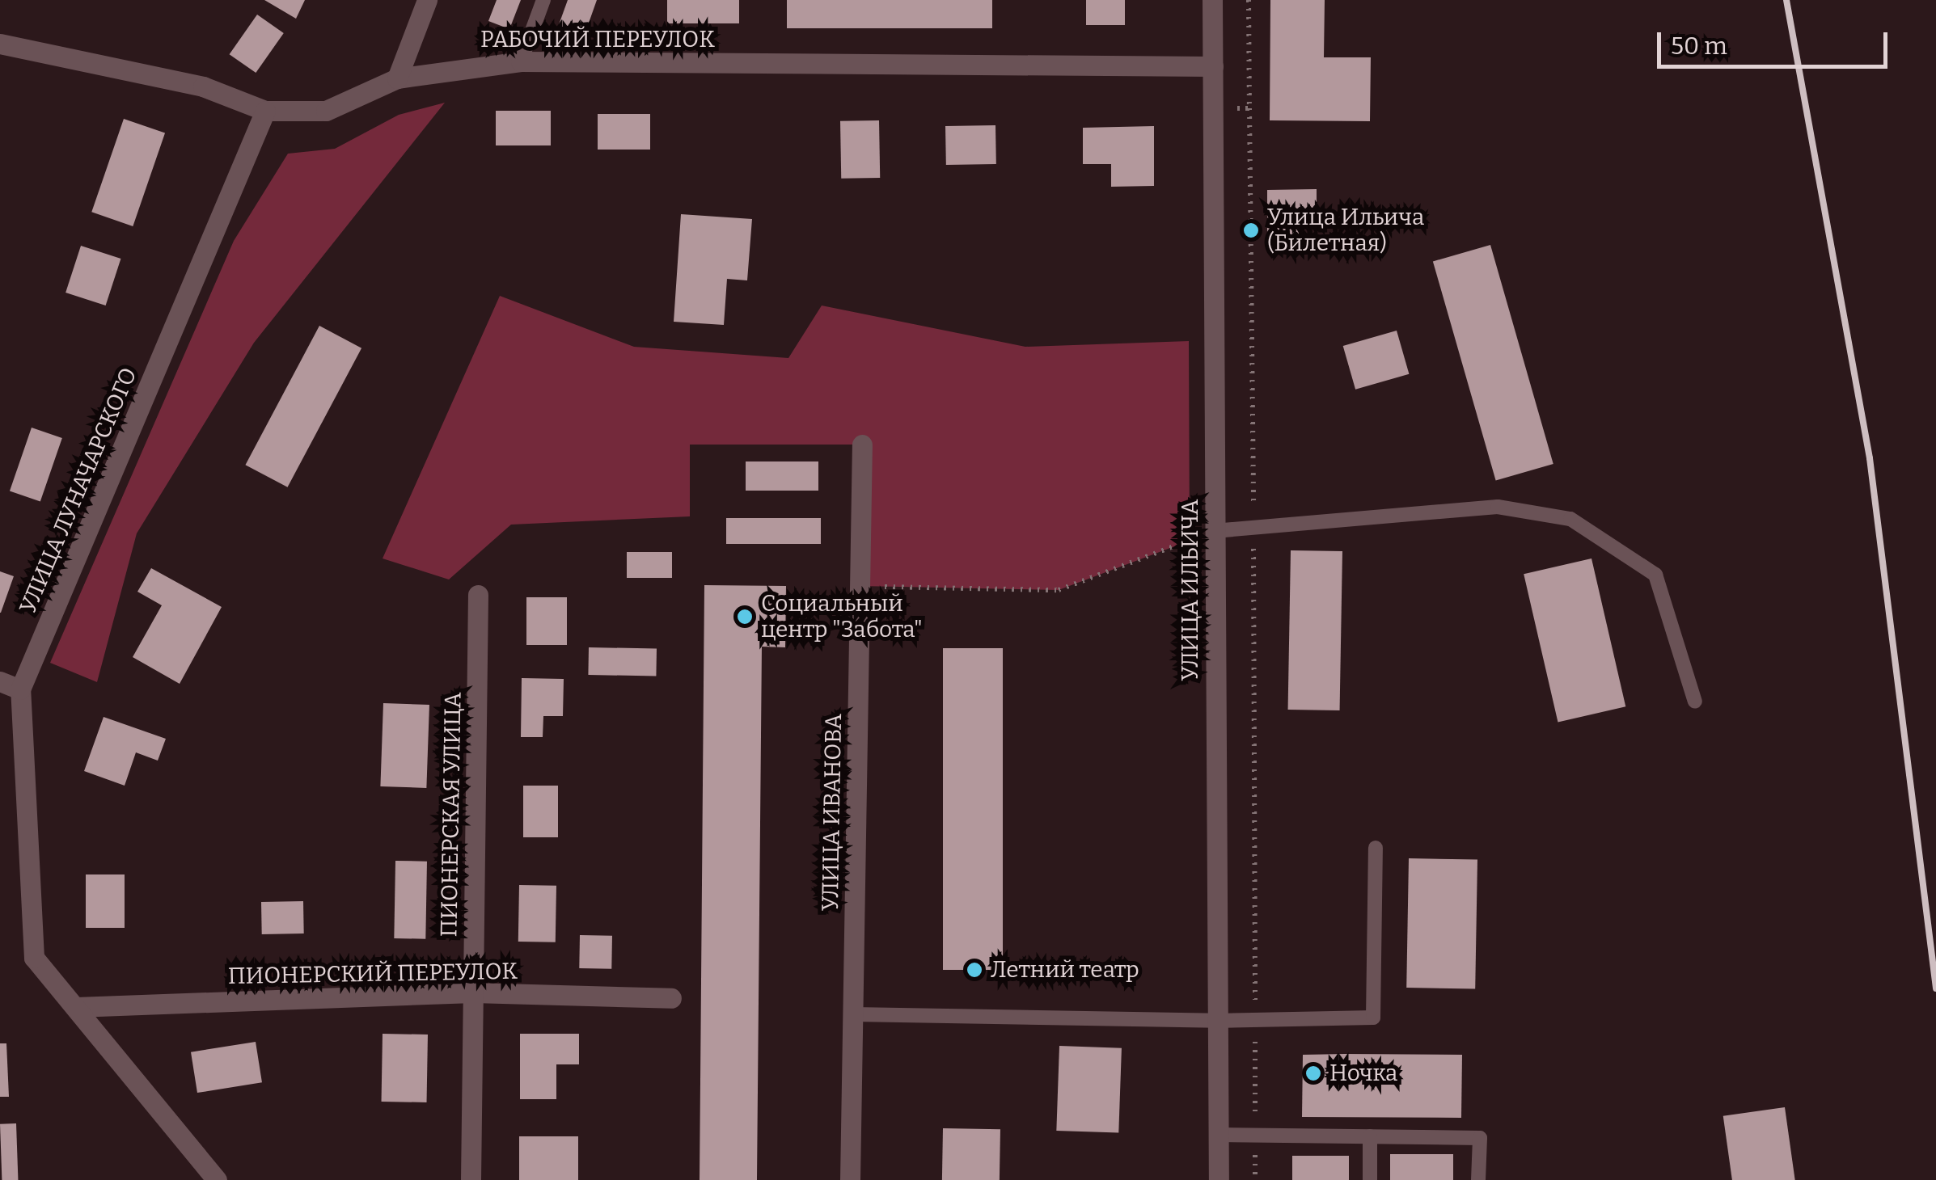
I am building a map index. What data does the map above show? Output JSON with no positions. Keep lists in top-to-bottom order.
{
  "streets": {
    "street": [
      "РАБОЧИЙ ПЕРЕУЛОК",
      "УЛИЦА ЛУНАЧАРСКОГО",
      "УЛИЦА ИЛЬИЧА",
      "УЛИЦА ИВАНОВА",
      "ПИОНЕРСКАЯ УЛИЦА",
      "ПИОНЕРСКИЙ ПЕРЕУЛОК"
    ]
  },
  "crossings": [
    ["РАБОЧИЙ ПЕРЕУЛОК", "УЛИЦА ЛУНАЧАРСКОГО"],
    ["РАБОЧИЙ ПЕРЕУЛОК", "УЛИЦА ИЛЬИЧА"],
    ["УЛИЦА ЛУНАЧАРСКОГО", "ПИОНЕРСКИЙ ПЕРЕУЛОК"],
    ["ПИОНЕРСКАЯ УЛИЦА", "ПИОНЕРСКИЙ ПЕРЕУЛОК"]
  ],
  "places": [
    "Улица Ильича (Билетная)",
    "Социальный центр \"Забота\"",
    "Летний театр",
    "Ночка"
  ],
  "scale_bar": "50 m"
}
